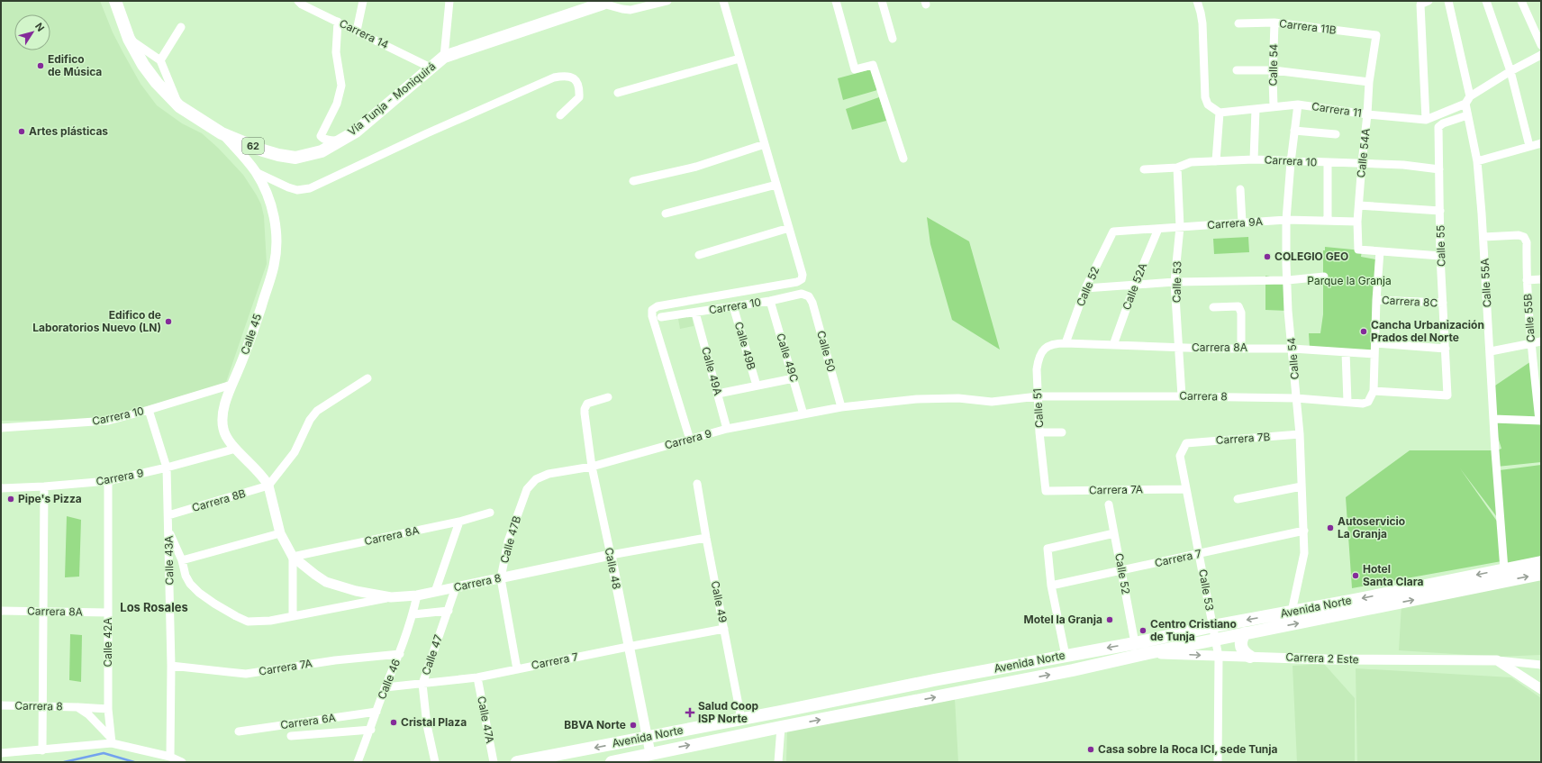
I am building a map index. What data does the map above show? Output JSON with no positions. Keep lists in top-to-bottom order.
{
  "streets": {
    "main road": ["Vía Tunja - Moniquirá", "62", "Avenida Norte"],
    "street": [
      "Carrera 11B",
      "Carrera 14",
      "Calle 54",
      "Carrera 11",
      "Calle 54A",
      "Carrera 10",
      "Carrera 9A",
      "Calle 55",
      "Calle 53",
      "Calle 55A",
      "Calle 52",
      "Calle 52A",
      "Carrera 8C",
      "Calle 55B",
      "Calle 45",
      "Calle 49B",
      "Carrera 8A",
      "Calle 50",
      "Calle 49C",
      "Calle 49A",
      "Carrera 8",
      "Calle 51",
      "Carrera 7B",
      "Carrera 9",
      "Carrera 7A",
      "Carrera 8B",
      "Calle 47B",
      "Carrera 7",
      "Calle 43A",
      "Calle 48",
      "Calle 49",
      "Calle 42A",
      "Calle 47",
      "Carrera 2 Este",
      "Calle 46",
      "Calle 47A",
      "Carrera 6A"
    ]
  },
  "crossings": [
    ["Carrera 11B", "Calle 54"],
    ["Carrera 11B", "Calle 54A"],
    ["Carrera 14", "Vía Tunja - Moniquirá"],
    ["Calle 54", "Carrera 11"],
    ["Calle 54", "Carrera 10"],
    ["Calle 54", "Carrera 9A"],
    ["Calle 54", "Carrera 8A"],
    ["Calle 54", "Carrera 8"],
    ["Calle 54", "Carrera 7B"],
    ["Calle 54", "Carrera 7"],
    ["Calle 54", "Avenida Norte"],
    ["Vía Tunja - Moniquirá", "Calle 45"],
    ["Carrera 11", "Calle 54A"],
    ["Carrera 11", "Calle 55A"],
    ["Calle 54A", "Carrera 10"],
    ["Calle 54A", "Carrera 9A"],
    ["Carrera 10", "Calle 55"],
    ["Carrera 10", "Calle 53"],
    ["Carrera 10", "Calle 45"],
    ["Carrera 10", "Calle 49B"],
    ["Carrera 10", "Calle 50"],
    ["Carrera 10", "Calle 49C"],
    ["Carrera 10", "Calle 49A"],
    ["Carrera 10", "Calle 43A"],
    ["Carrera 9A", "Calle 53"],
    ["Carrera 9A", "Calle 52"],
    ["Carrera 9A", "Calle 52A"],
    ["Calle 55", "Calle 55A"],
    ["Calle 55", "Carrera 8C"],
    ["Calle 55", "Carrera 8"],
    ["Calle 53", "Carrera 8A"],
    ["Calle 53", "Carrera 8"],
    ["Calle 53", "Carrera 7B"],
    ["Calle 53", "Carrera 7A"],
    ["Calle 53", "Carrera 7"],
    ["Calle 53", "Avenida Norte"],
    ["Calle 53", "Carrera 2 Este"],
    ["Calle 55A", "Calle 55B"],
    ["Calle 55A", "Avenida Norte"],
    ["Calle 52", "Carrera 8A"],
    ["Calle 52", "Calle 51"],
    ["Calle 52", "Carrera 7"],
    ["Calle 52", "Avenida Norte"],
    ["Calle 52A", "Carrera 8A"],
    ["Calle 45", "Carrera 8A"],
    ["Calle 45", "Carrera 9"],
    ["Calle 45", "Carrera 8B"],
    ["Carrera 8A", "Calle 51"],
    ["Carrera 8A", "Calle 42A"],
    ["Calle 50", "Carrera 8"],
    ["Calle 50", "Carrera 9"],
    ["Calle 49C", "Carrera 9"],
    ["Calle 49A", "Carrera 9"],
    ["Carrera 8", "Calle 51"],
    ["Carrera 8", "Carrera 9"],
    ["Carrera 8", "Calle 47B"],
    ["Carrera 8", "Calle 48"],
    ["Carrera 8", "Calle 49"],
    ["Carrera 8", "Calle 42A"],
    ["Carrera 8", "Calle 47"],
    ["Carrera 8", "Calle 46"],
    ["Calle 51", "Carrera 7A"],
    ["Carrera 9", "Calle 47B"],
    ["Carrera 9", "Calle 43A"],
    ["Carrera 9", "Calle 48"],
    ["Carrera 9", "Calle 42A"],
    ["Carrera 7A", "Calle 43A"],
    ["Carrera 7A", "Calle 46"],
    ["Carrera 8B", "Calle 43A"],
    ["Calle 47B", "Carrera 7"],
    ["Carrera 7", "Calle 48"],
    ["Carrera 7", "Calle 49"],
    ["Carrera 7", "Calle 47"],
    ["Carrera 7", "Calle 46"],
    ["Carrera 7", "Calle 47A"],
    ["Calle 48", "Avenida Norte"],
    ["Calle 49", "Avenida Norte"],
    ["Avenida Norte", "Carrera 2 Este"],
    ["Calle 46", "Carrera 6A"]
  ],
  "districts": ["Los Rosales"],
  "parks": ["Parque la Granja"],
  "places": {
    "other": [
      "Edifico de Música",
      "Artes plásticas",
      "COLEGIO GEO",
      "Edifico de Laboratorios Nuevo (LN)",
      "Cancha Urbanización Prados del Norte",
      "Pipe's Pizza",
      "Autoservicio La Granja",
      "Hotel Santa Clara",
      "Motel la Granja",
      "Centro Cristiano de Tunja",
      "Cristal Plaza",
      "BBVA Norte",
      "Casa sobre la Roca ICI, sede Tunja"
    ],
    "health": ["Salud Coop ISP Norte"]
  },
  "north": "top right"
}
